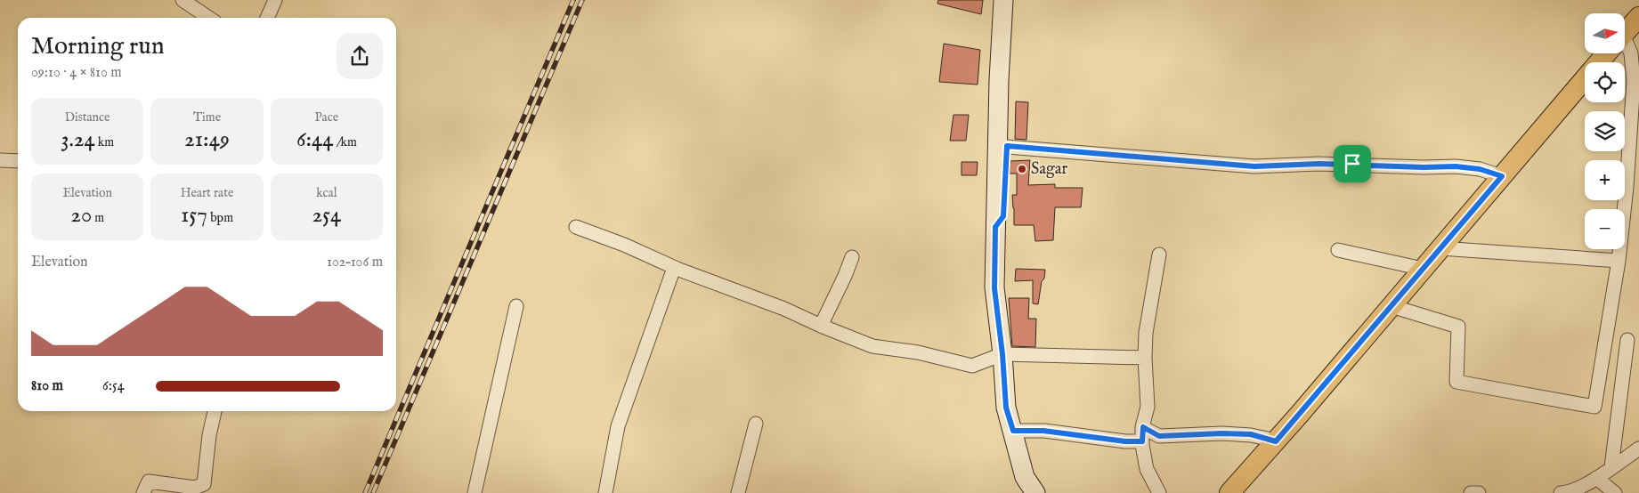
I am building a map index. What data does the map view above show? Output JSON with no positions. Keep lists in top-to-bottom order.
{
  "places": ["Sagar"],
  "north": "right",
  "page": {
    "map_buttons": ["+", "−"],
    "heading": ["Morning run", "09:10 · 4 × 810 m"],
    "stats": [
      ["Distance", "3.24 km"],
      ["Time", "21:49"],
      ["Pace", "6:44 /km"],
      ["Elevation", "20 m"],
      ["Heart rate", "157 bpm"],
      ["kcal", "254"]
    ],
    "chart": ["Elevation", "102–106 m"],
    "list": [
      {
        "name": "810 m",
        "note": "6:54"
      }
    ]
  }
}
